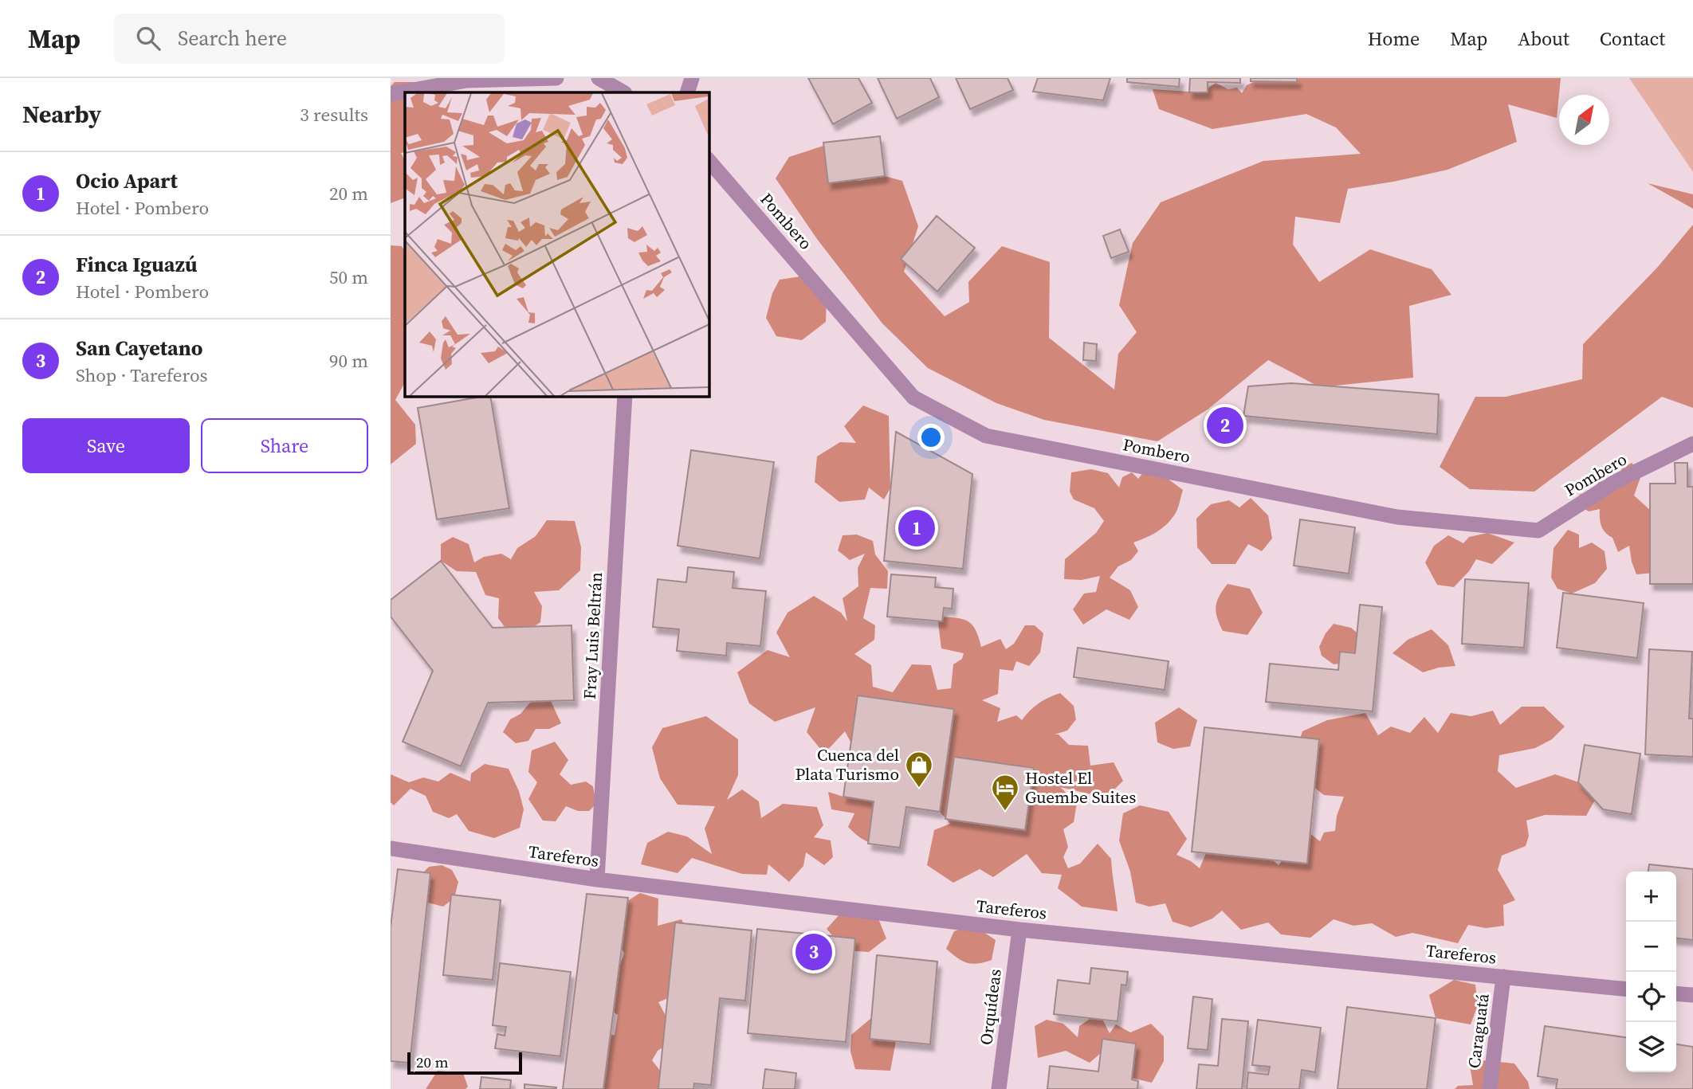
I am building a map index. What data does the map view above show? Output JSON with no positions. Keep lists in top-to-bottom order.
{
  "streets": {
    "street": [
      "Pombero",
      "Fray Luis Beltrán",
      "Tareferos",
      "Orquídeas",
      "Caraguatá"
    ]
  },
  "crossings": [
    ["Fray Luis Beltrán", "Tareferos"],
    ["Tareferos", "Orquídeas"],
    ["Tareferos", "Caraguatá"]
  ],
  "places": {
    "shop": ["Cuenca del Plata Turismo"],
    "hotel": ["Hostel El Guembe Suites"]
  },
  "scale_bar": "20 m",
  "north": "top right",
  "page": {
    "header": "Map",
    "search": "Search here",
    "nav": [
      "Home",
      "Map",
      "About",
      "Contact"
    ],
    "heading": ["Nearby", "3 results"],
    "list": [
      {
        "mark": "1",
        "name": "Ocio Apart",
        "note": "Hotel · Pombero",
        "value": "20 m"
      },
      {
        "mark": "2",
        "name": "Finca Iguazú",
        "note": "Hotel · Pombero",
        "value": "50 m"
      },
      {
        "mark": "3",
        "name": "San Cayetano",
        "note": "Shop · Tareferos",
        "value": "90 m"
      }
    ],
    "buttons": ["Save", "Share"],
    "pins": ["2", "1", "3"],
    "map_buttons": ["+", "−"],
    "scale": "20 m"
  }
}
